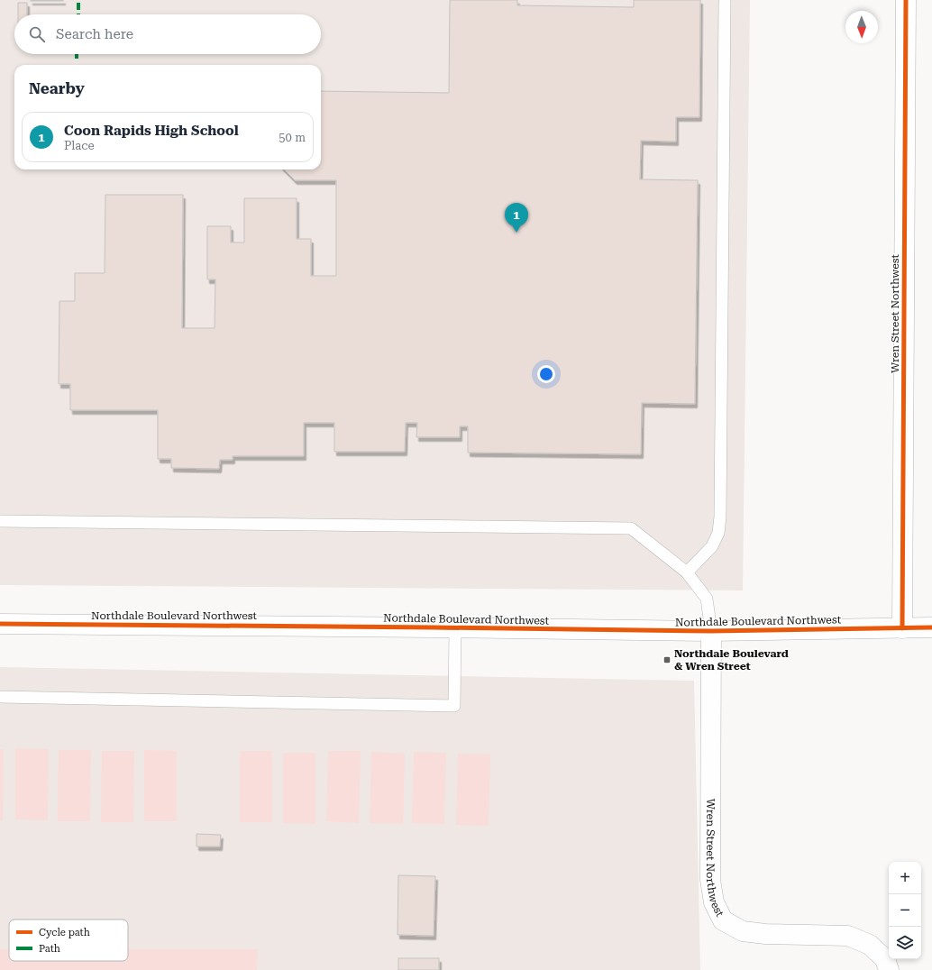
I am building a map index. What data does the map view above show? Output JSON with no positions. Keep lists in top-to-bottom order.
{
  "streets": {
    "street": ["Wren Street Northwest", "Northdale Boulevard Northwest"]
  },
  "crossings": [
    ["Wren Street Northwest", "Northdale Boulevard Northwest"]
  ],
  "places": {
    "transit": ["Northdale Boulevard & Wren Street"]
  },
  "legend": ["Cycle path", "Path"],
  "north": "bottom",
  "page": {
    "search": "Search here",
    "heading": "Nearby",
    "list": [
      {
        "mark": "1",
        "name": "Coon Rapids High School",
        "note": "Place",
        "value": "50 m"
      }
    ],
    "pins": "1",
    "map_buttons": ["+", "−"]
  }
}
